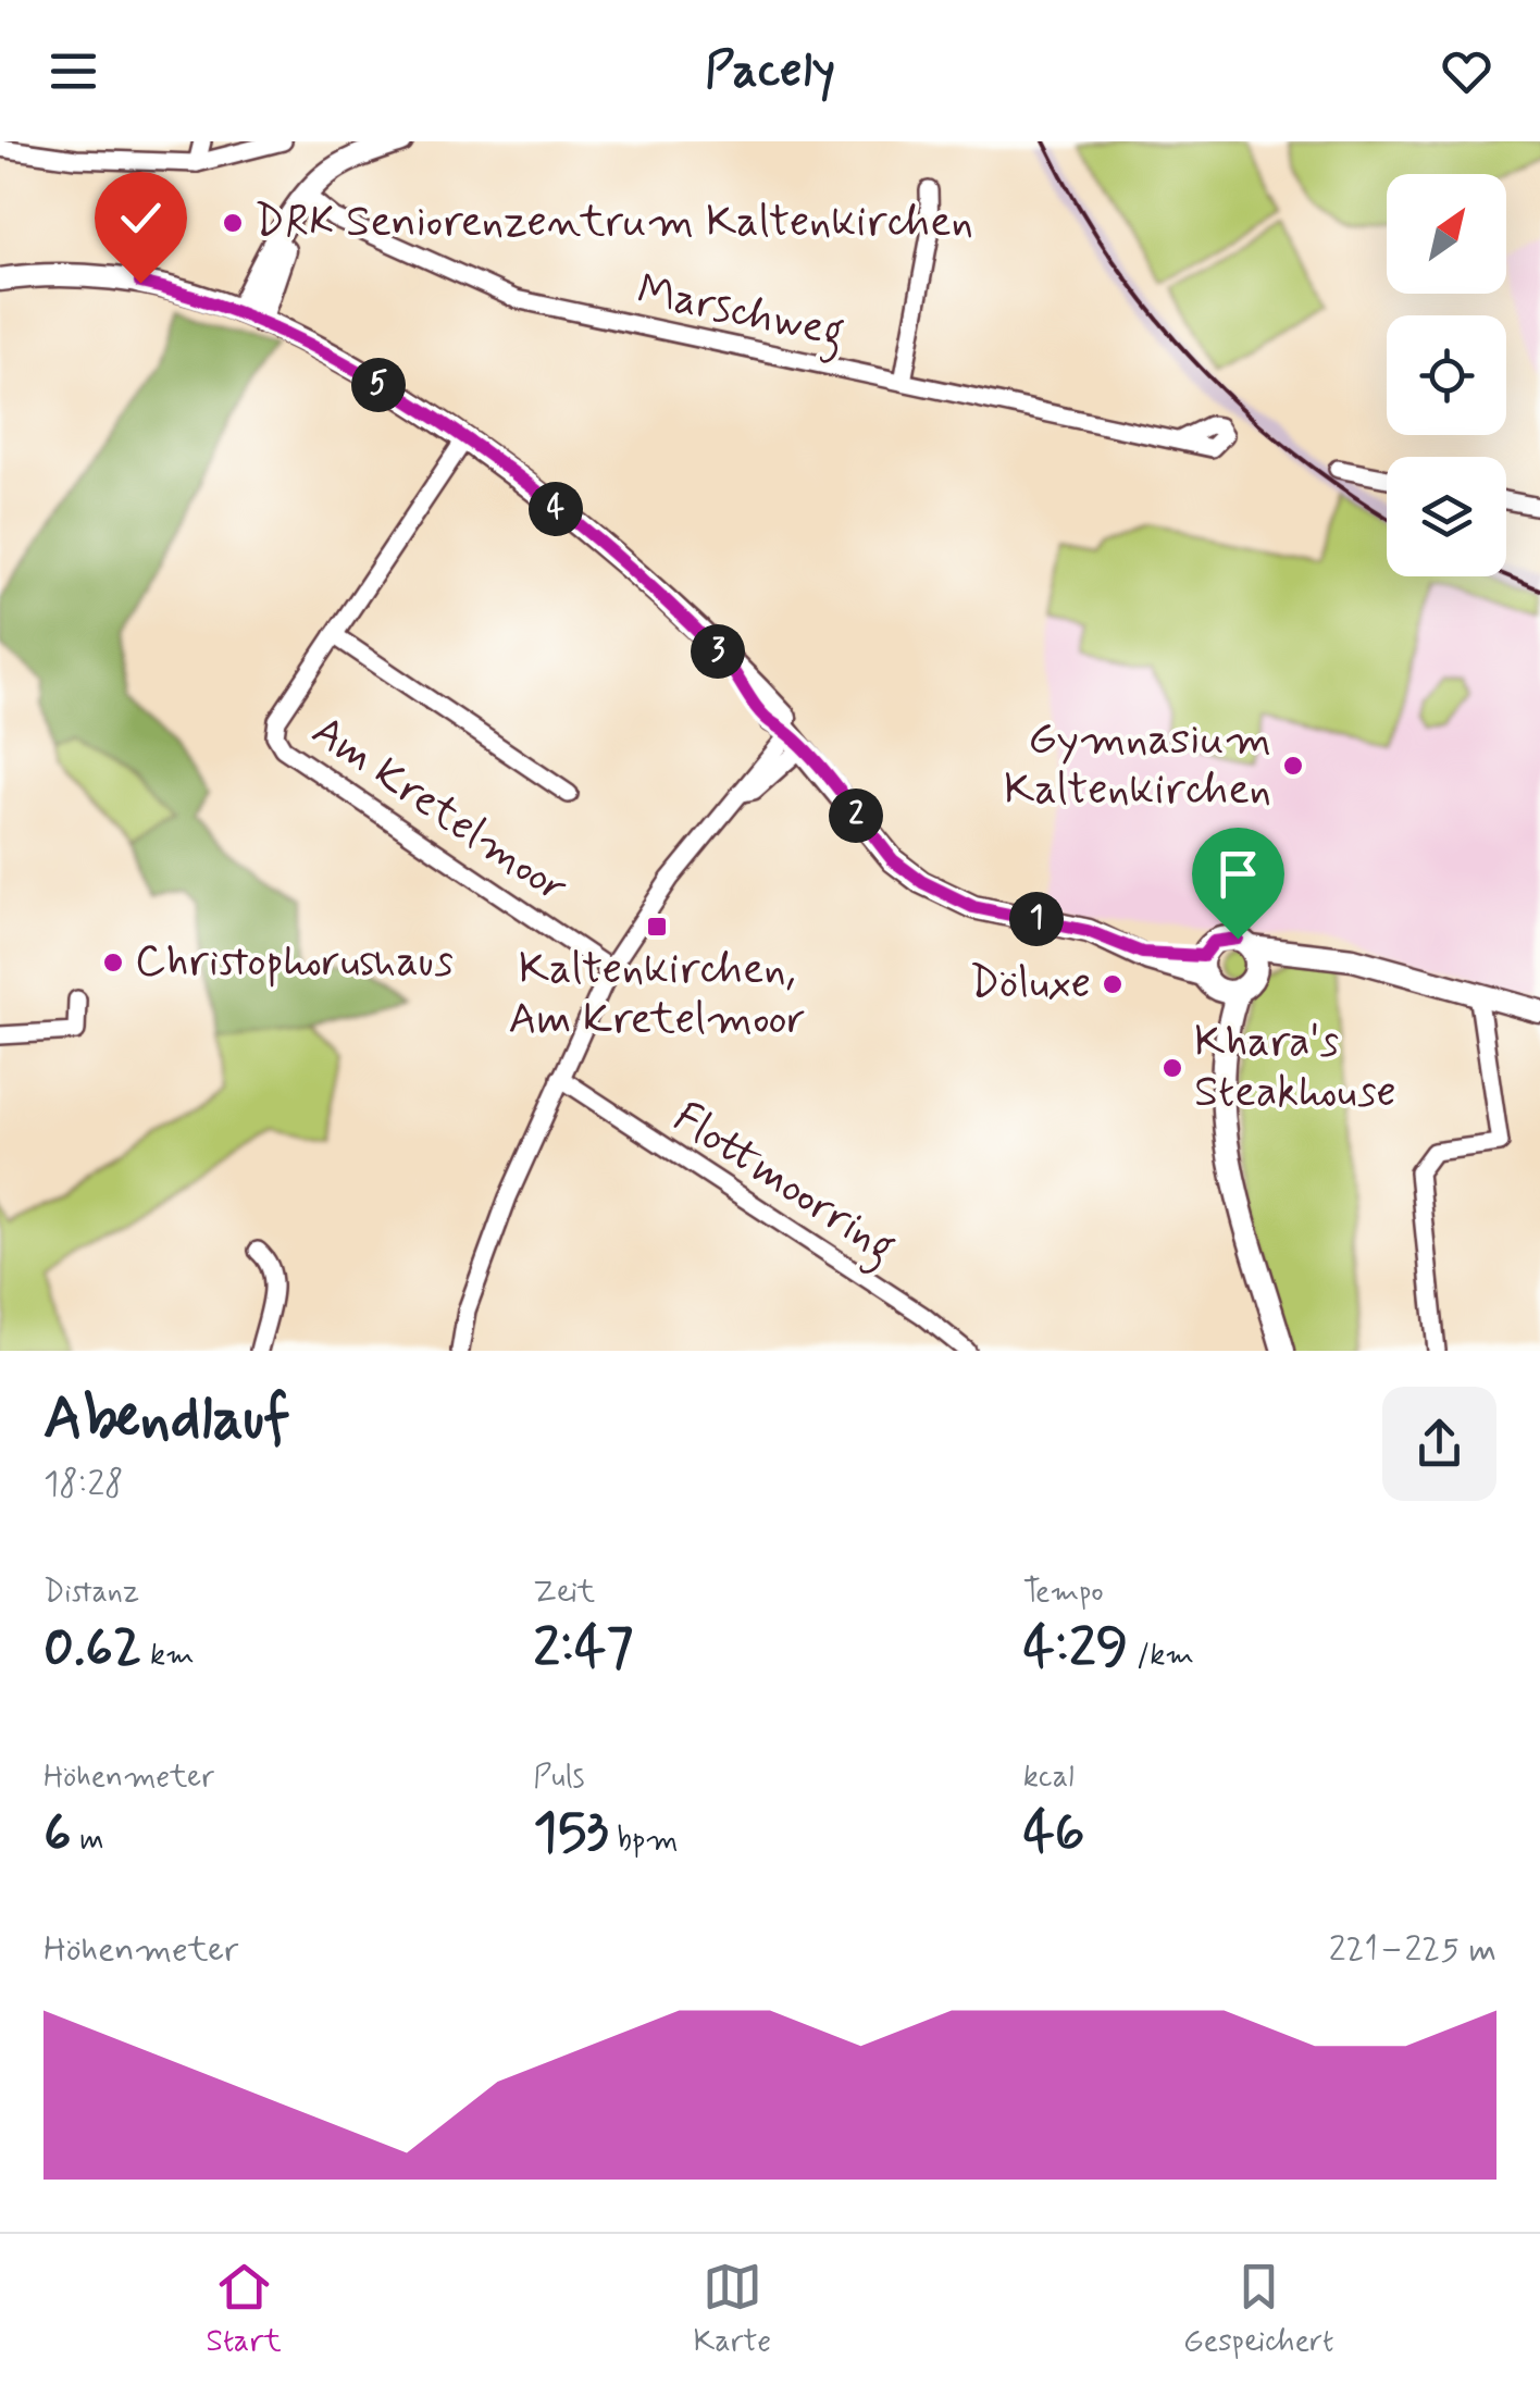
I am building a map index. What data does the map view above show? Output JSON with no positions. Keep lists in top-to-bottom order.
{
  "streets": {
    "street": ["Marschweg", "Am Kretelmoor", "Flottmoorring"]
  },
  "places": {
    "other": [
      "DRK Seniorenzentrum Kaltenkirchen",
      "Gymnasium Kaltenkirchen",
      "Christophorushaus",
      "Döluxe",
      "Khara's Steakhouse"
    ],
    "transit": ["Kaltenkirchen, Am Kretelmoor"]
  },
  "north": "top right",
  "page": {
    "header": "Pacely",
    "pins": [
      "5",
      "4",
      "3",
      "2",
      "1"
    ],
    "heading": ["Abendlauf", "18:28"],
    "stats": [
      ["Distanz", "0.62 km"],
      ["Zeit", "2:47"],
      ["Tempo", "4:29 /km"],
      ["Höhenmeter", "6 m"],
      ["Puls", "153 bpm"],
      ["kcal", "46"]
    ],
    "chart": ["Höhenmeter", "221–225 m"],
    "tabs": ["Start", "Karte", "Gespeichert"]
  }
}
